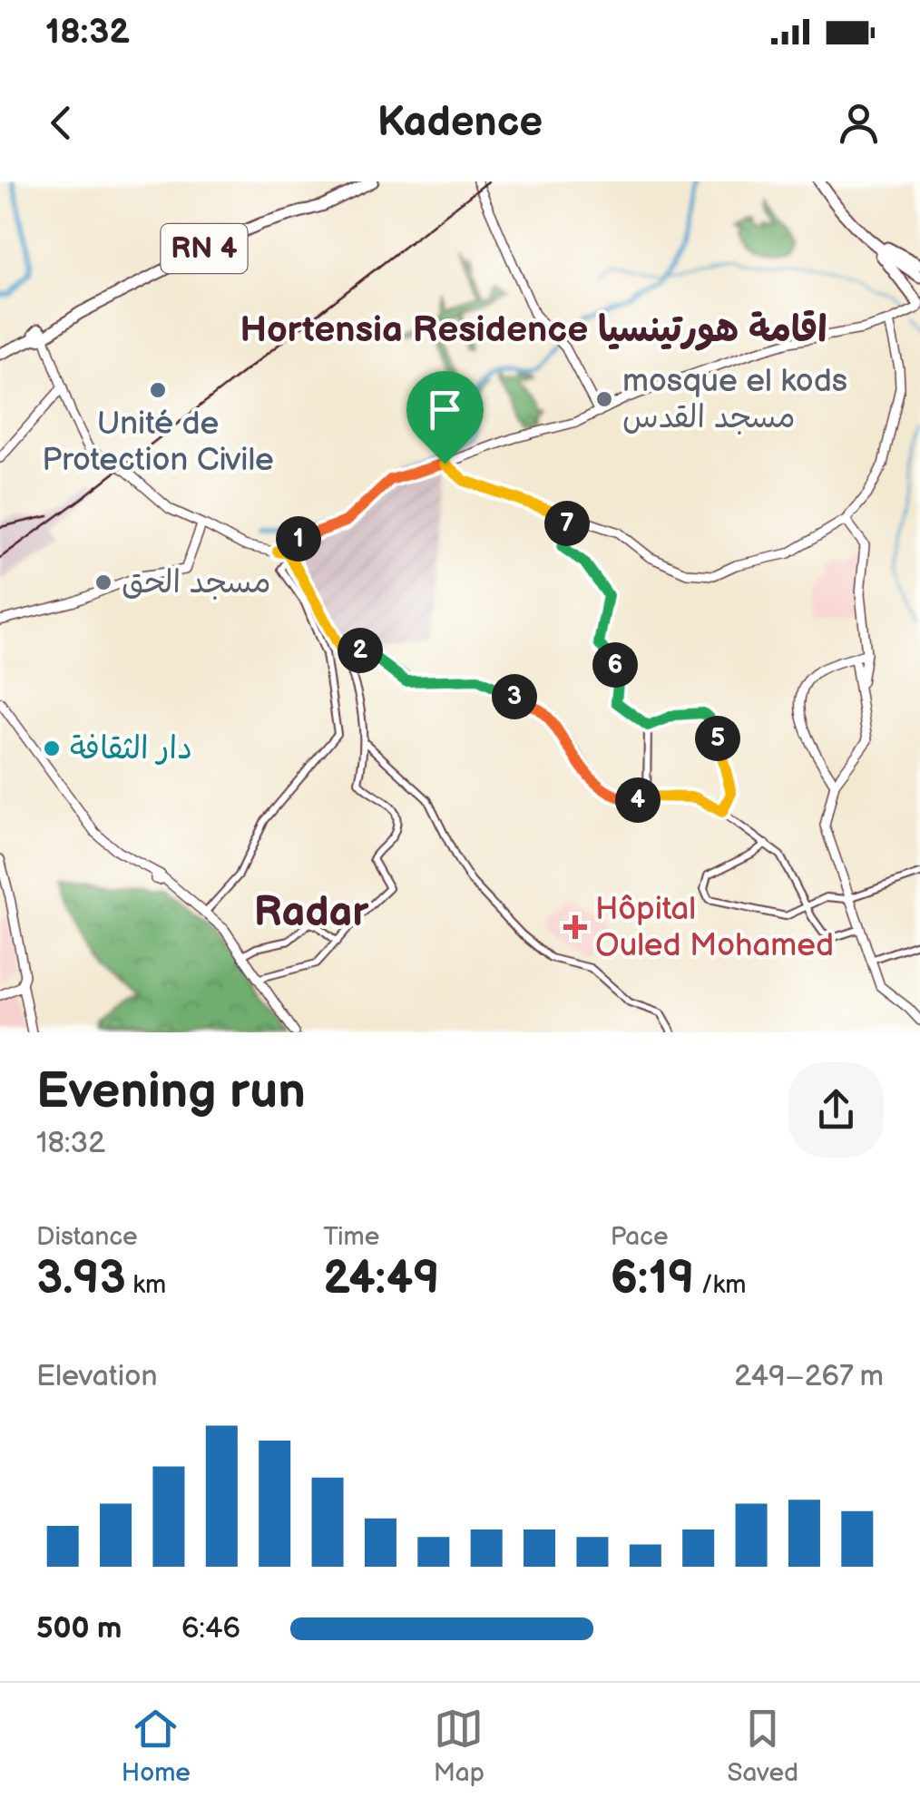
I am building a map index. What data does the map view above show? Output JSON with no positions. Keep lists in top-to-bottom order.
{
  "streets": {
    "highway": ["RN 4"]
  },
  "districts": ["Hortensia Residence اقامة هورتينسيا", "Radar"],
  "places": {
    "other": [
      "Unité de Protection Civile",
      "mosque el kods مسجد القدس",
      "مسجد الحق",
      "دار الثقافة"
    ],
    "health": ["Hôpital Ouled Mohamed"]
  },
  "page": {
    "status": "18:32",
    "header": "Kadence",
    "pins": [
      "7",
      "1",
      "2",
      "6",
      "3",
      "5",
      "4"
    ],
    "heading": ["Evening run", "18:32"],
    "stats": [
      ["Distance", "3.93 km"],
      ["Time", "24:49"],
      ["Pace", "6:19 /km"]
    ],
    "chart": ["Elevation", "249–267 m"],
    "list": [
      {
        "name": "500 m",
        "note": "6:46"
      }
    ],
    "tabs": ["Home", "Map", "Saved"]
  }
}
